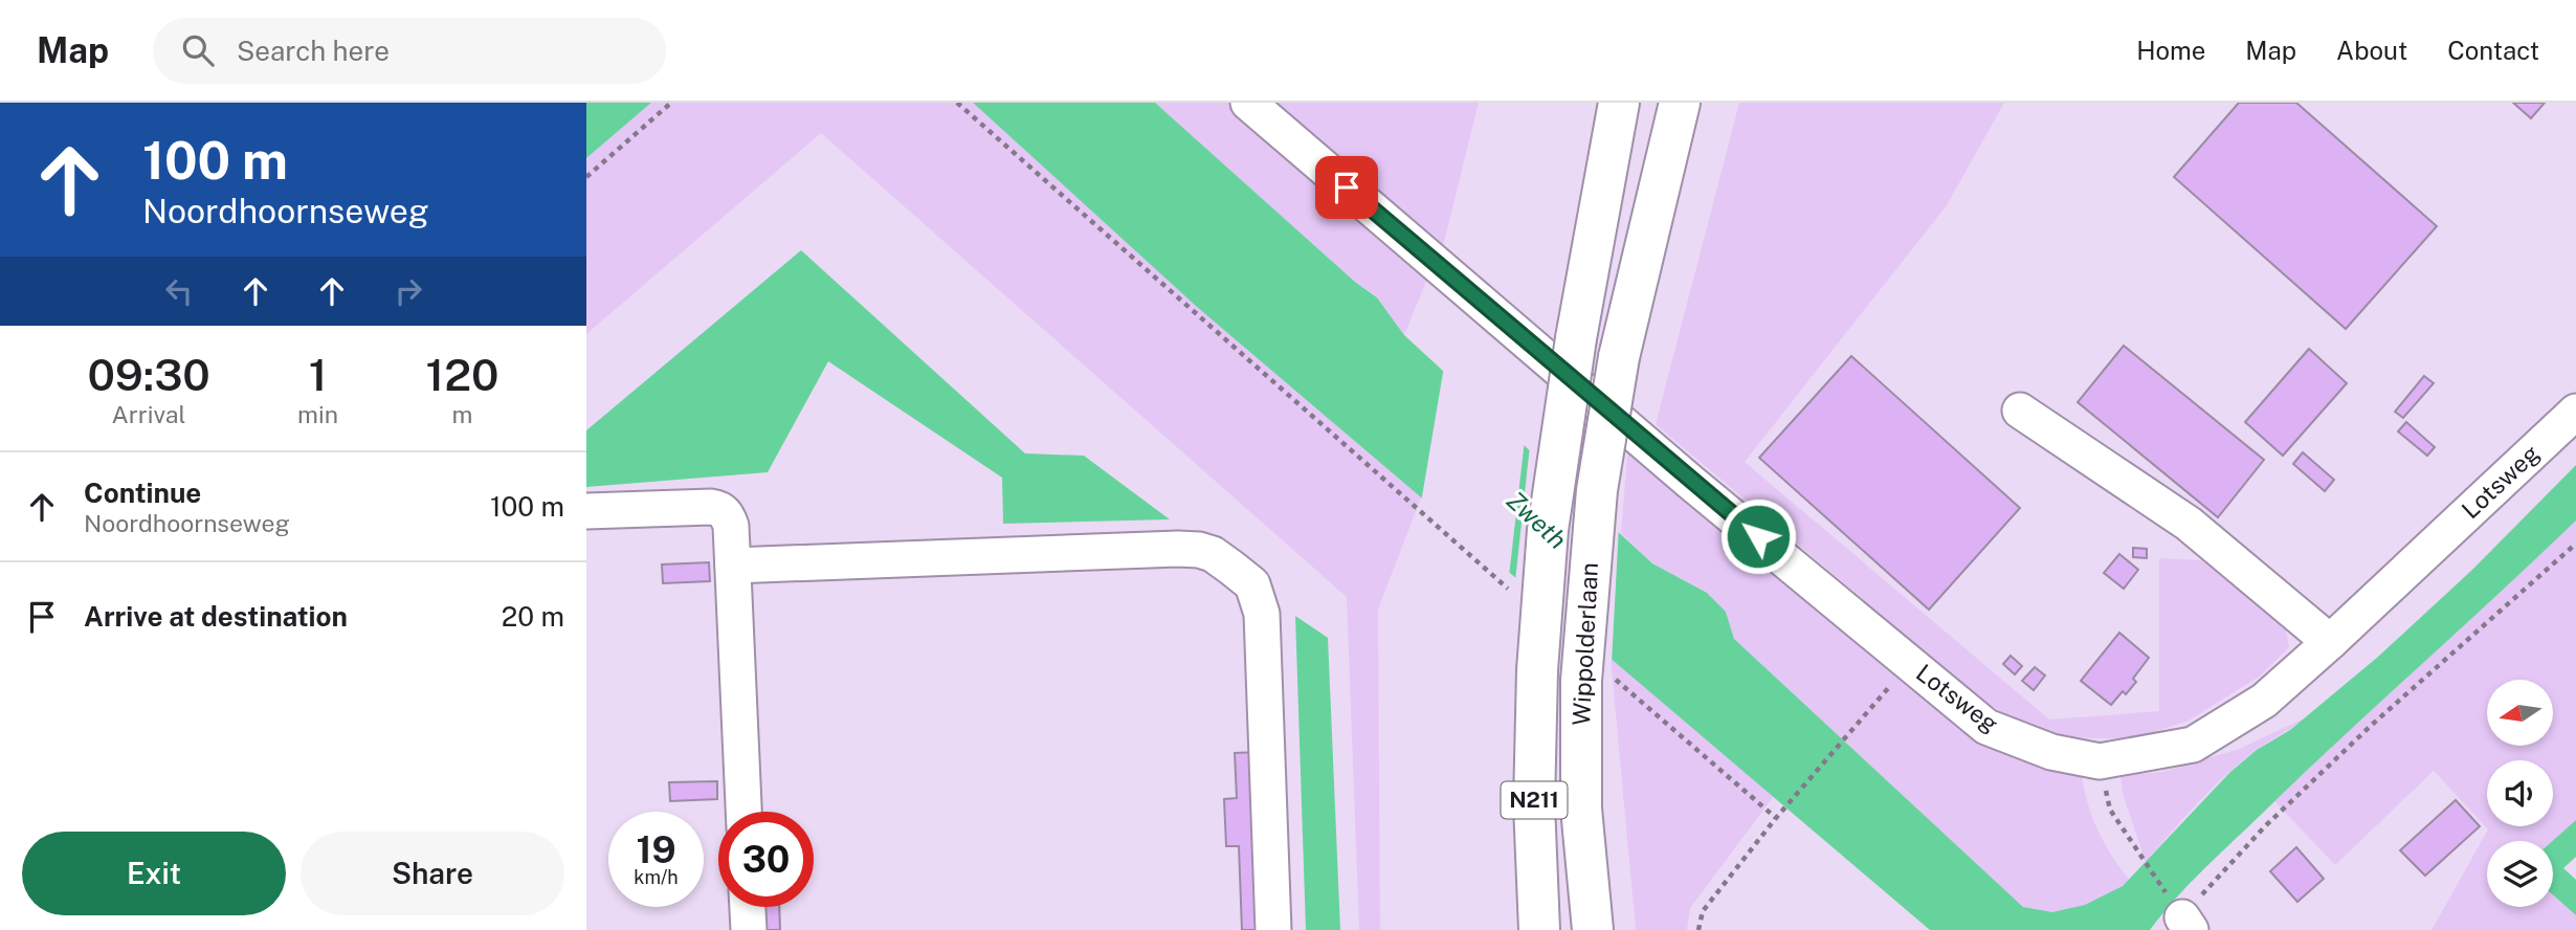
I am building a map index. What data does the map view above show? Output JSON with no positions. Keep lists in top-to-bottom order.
{
  "streets": {
    "main road": ["Wippolderlaan", "N211"],
    "street": ["Lotsweg"]
  },
  "water": ["Zweth"],
  "north": "left",
  "page": {
    "header": "Map",
    "search": "Search here",
    "nav": [
      "Home",
      "Map",
      "About",
      "Contact"
    ],
    "turn": ["100 m", "Noordhoornseweg"],
    "eta": [
      "09:30",
      "Arrival",
      "1",
      "min",
      "120",
      "m"
    ],
    "list": [
      {
        "name": "Continue",
        "note": "Noordhoornseweg",
        "value": "100 m"
      },
      {
        "name": "Arrive at destination",
        "value": "20 m"
      }
    ],
    "speed": "19 km/h",
    "limit": "30",
    "buttons": ["Exit", "Share"]
  }
}
